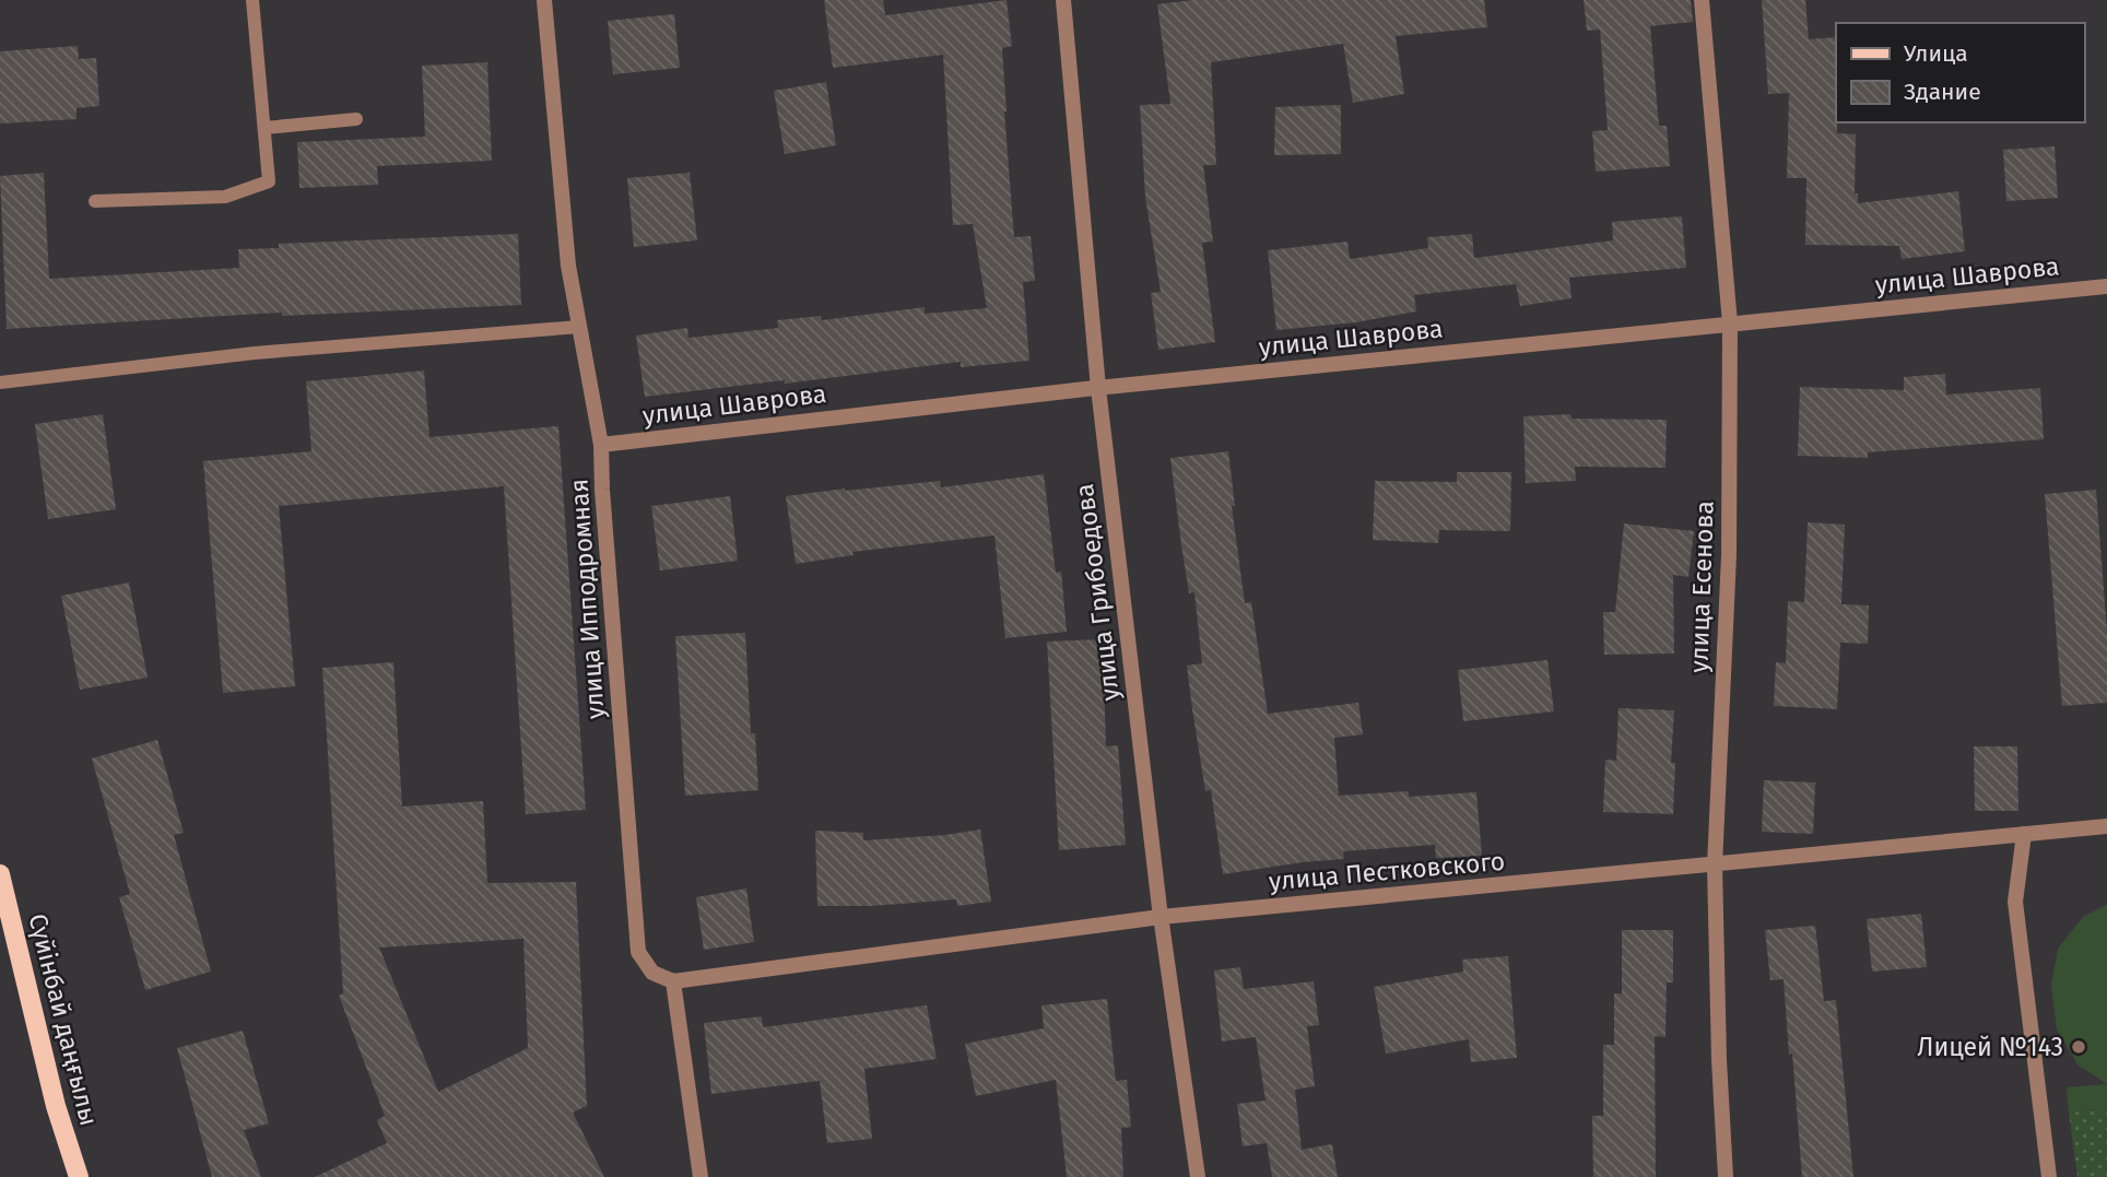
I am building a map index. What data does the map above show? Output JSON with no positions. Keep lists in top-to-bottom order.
{
  "streets": {
    "main road": ["Сүйінбай даңғылы"],
    "street": [
      "улица Шаврова",
      "улица Есенова",
      "улица Грибоедова",
      "улица Ипподромная",
      "улица Пестковского"
    ]
  },
  "crossings": [
    ["улица Шаврова", "улица Есенова"],
    ["улица Шаврова", "улица Грибоедова"],
    ["улица Шаврова", "улица Ипподромная"],
    ["улица Есенова", "улица Пестковского"],
    ["улица Грибоедова", "улица Пестковского"],
    ["улица Ипподромная", "улица Пестковского"]
  ],
  "places": ["Лицей №143"],
  "legend": ["Улица", "Здание"]
}
